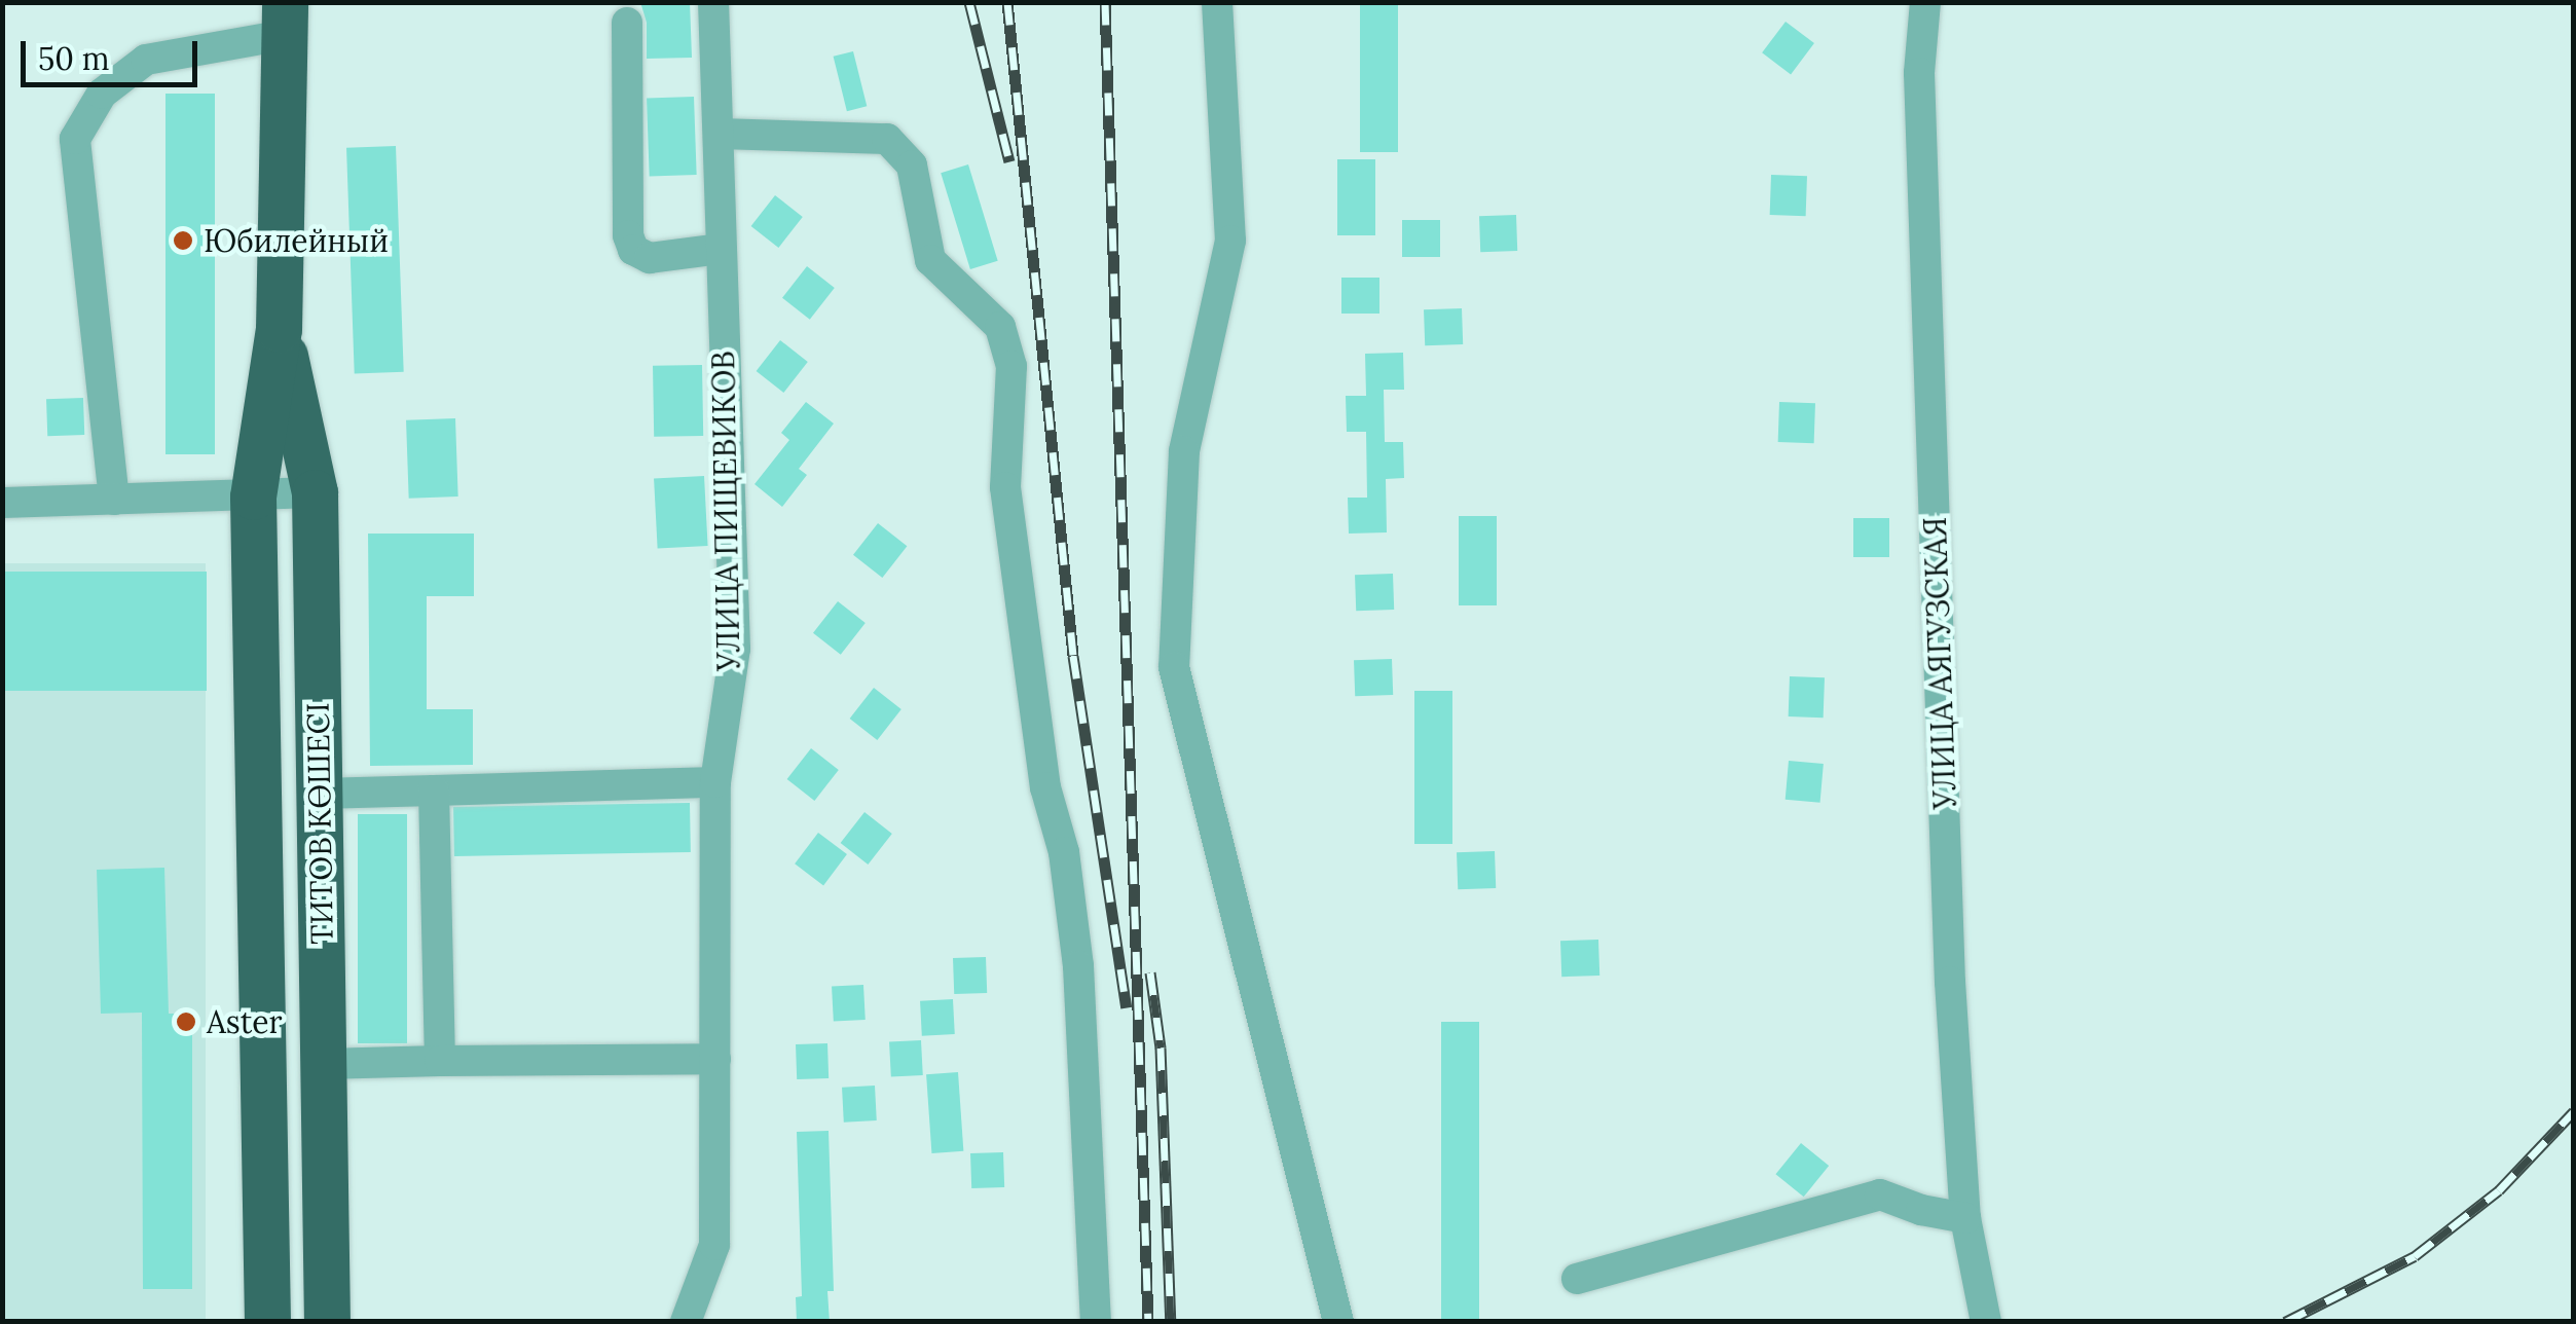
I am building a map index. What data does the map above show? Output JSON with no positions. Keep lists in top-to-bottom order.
{
  "streets": {
    "highway": ["ТИТОВ КӨШЕСІ"],
    "street": ["УЛИЦА ПИЩЕВИКОВ", "УЛИЦА АЯГУЗСКАЯ"]
  },
  "places": ["Юбилейный", "Aster"],
  "scale_bar": "50 m"
}
